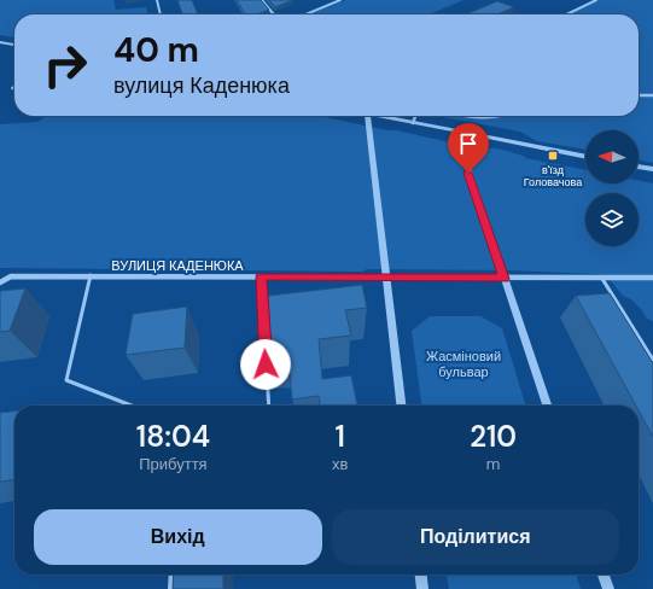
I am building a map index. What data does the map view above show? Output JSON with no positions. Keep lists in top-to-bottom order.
{
  "streets": {
    "street": ["ВУЛИЦЯ КАДЕНЮКА"]
  },
  "parks": ["Жасміновий бульвар"],
  "places": {
    "transit": ["в'їзд Головачова"]
  },
  "north": "left",
  "page": {
    "turn": ["40 m", "вулиця Каденюка"],
    "eta": [
      "18:04",
      "Прибуття",
      "1",
      "хв",
      "210",
      "m"
    ],
    "buttons": ["Вихід", "Поділитися"]
  }
}
